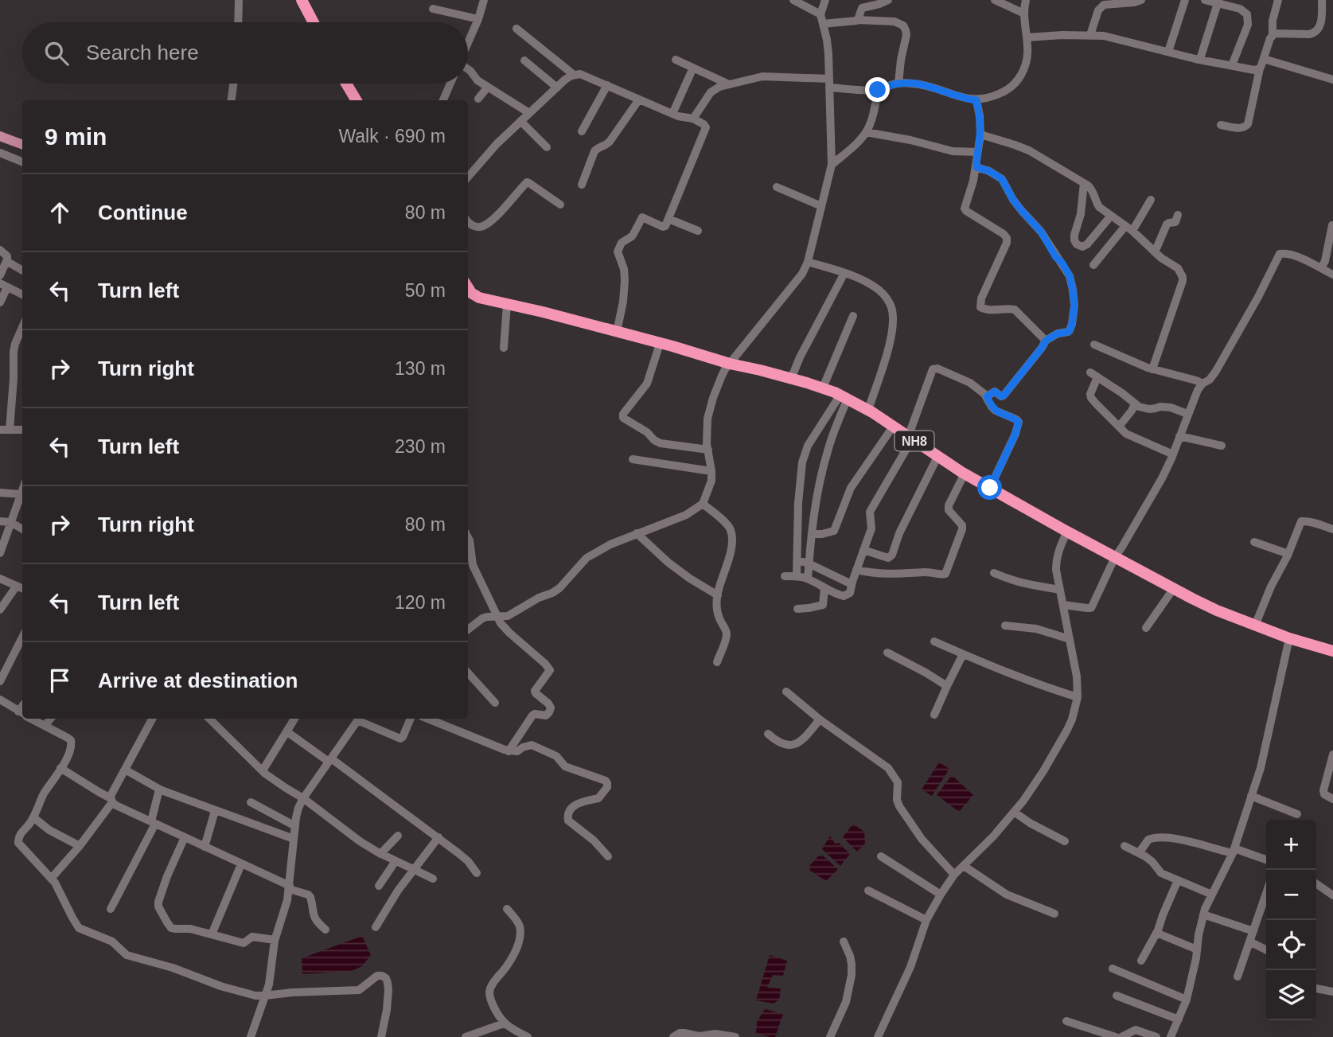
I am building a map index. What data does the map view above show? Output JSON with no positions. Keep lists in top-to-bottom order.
{
  "streets": {
    "highway": ["NH8"]
  },
  "page": {
    "search": "Search here",
    "heading": ["9 min", "Walk · 690 m"],
    "list": [
      ["Continue", "80 m"],
      ["Turn left", "50 m"],
      ["Turn right", "130 m"],
      ["Turn left", "230 m"],
      ["Turn right", "80 m"],
      ["Turn left", "120 m"],
      "Arrive at destination"
    ],
    "map_buttons": ["+", "−"]
  }
}
